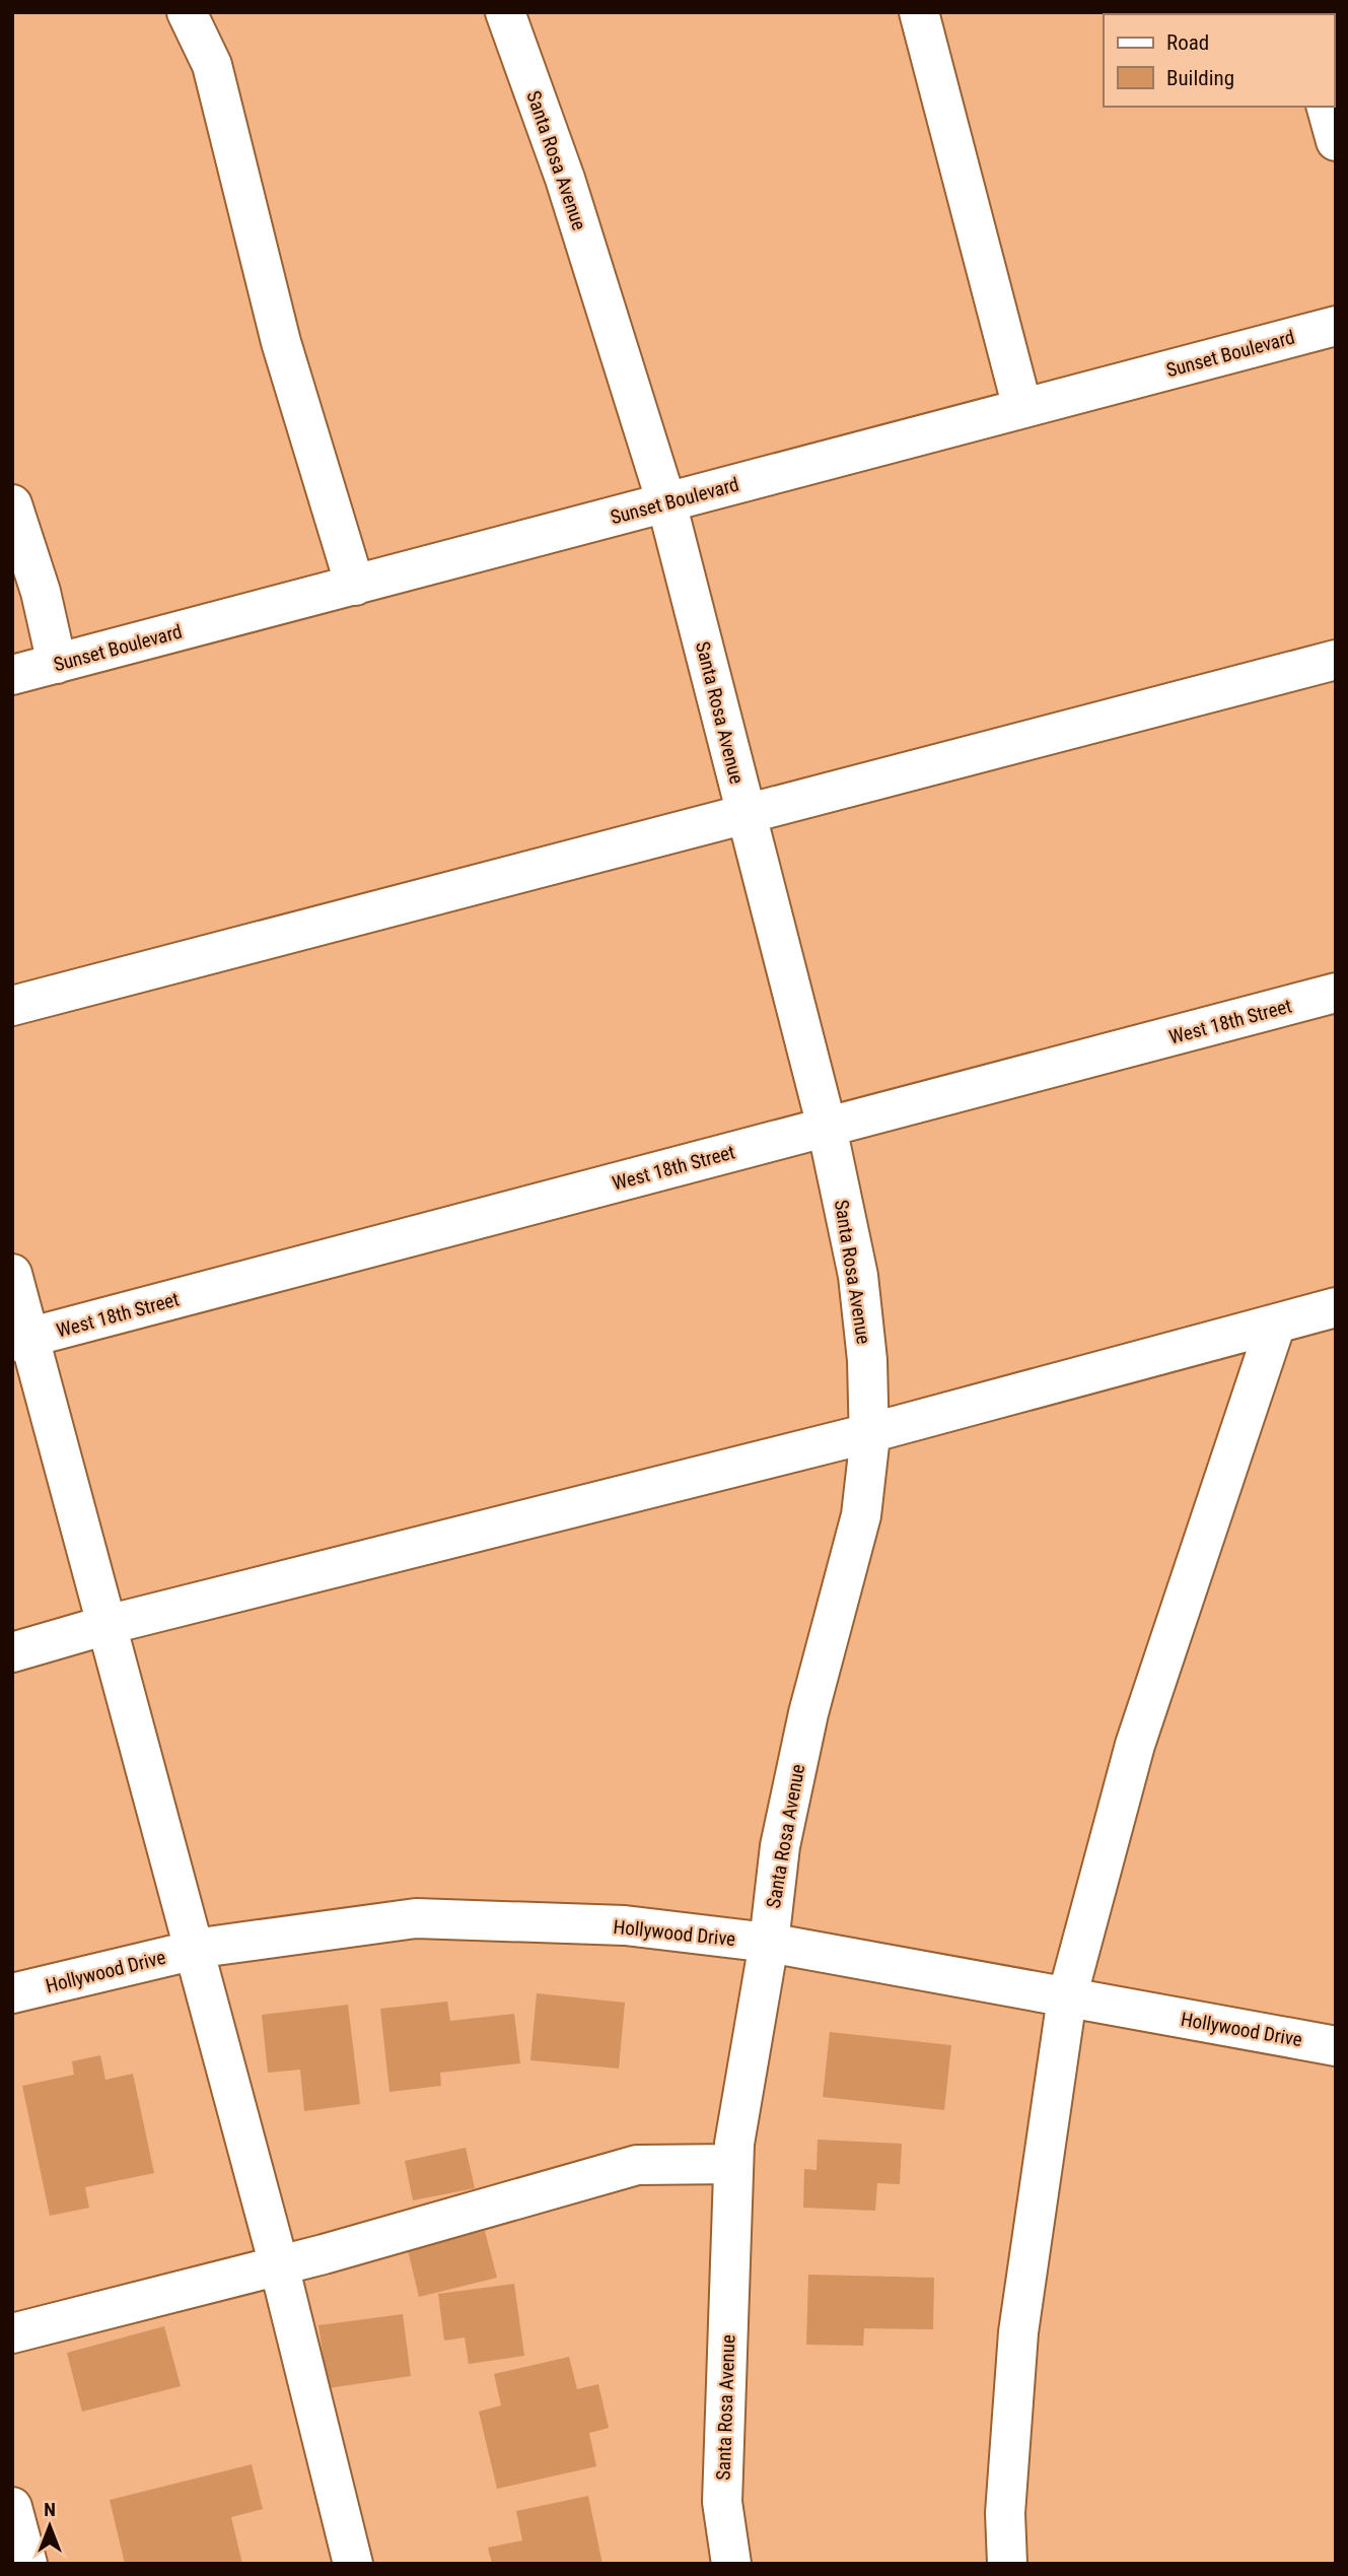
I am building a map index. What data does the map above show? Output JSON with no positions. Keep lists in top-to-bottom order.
{
  "streets": {
    "street": [
      "Santa Rosa Avenue",
      "Sunset Boulevard",
      "West 18th Street",
      "Hollywood Drive"
    ]
  },
  "crossings": [
    ["Santa Rosa Avenue", "Sunset Boulevard"],
    ["Santa Rosa Avenue", "West 18th Street"],
    ["Santa Rosa Avenue", "Hollywood Drive"]
  ],
  "legend": ["Road", "Building"],
  "north": "top"
}
